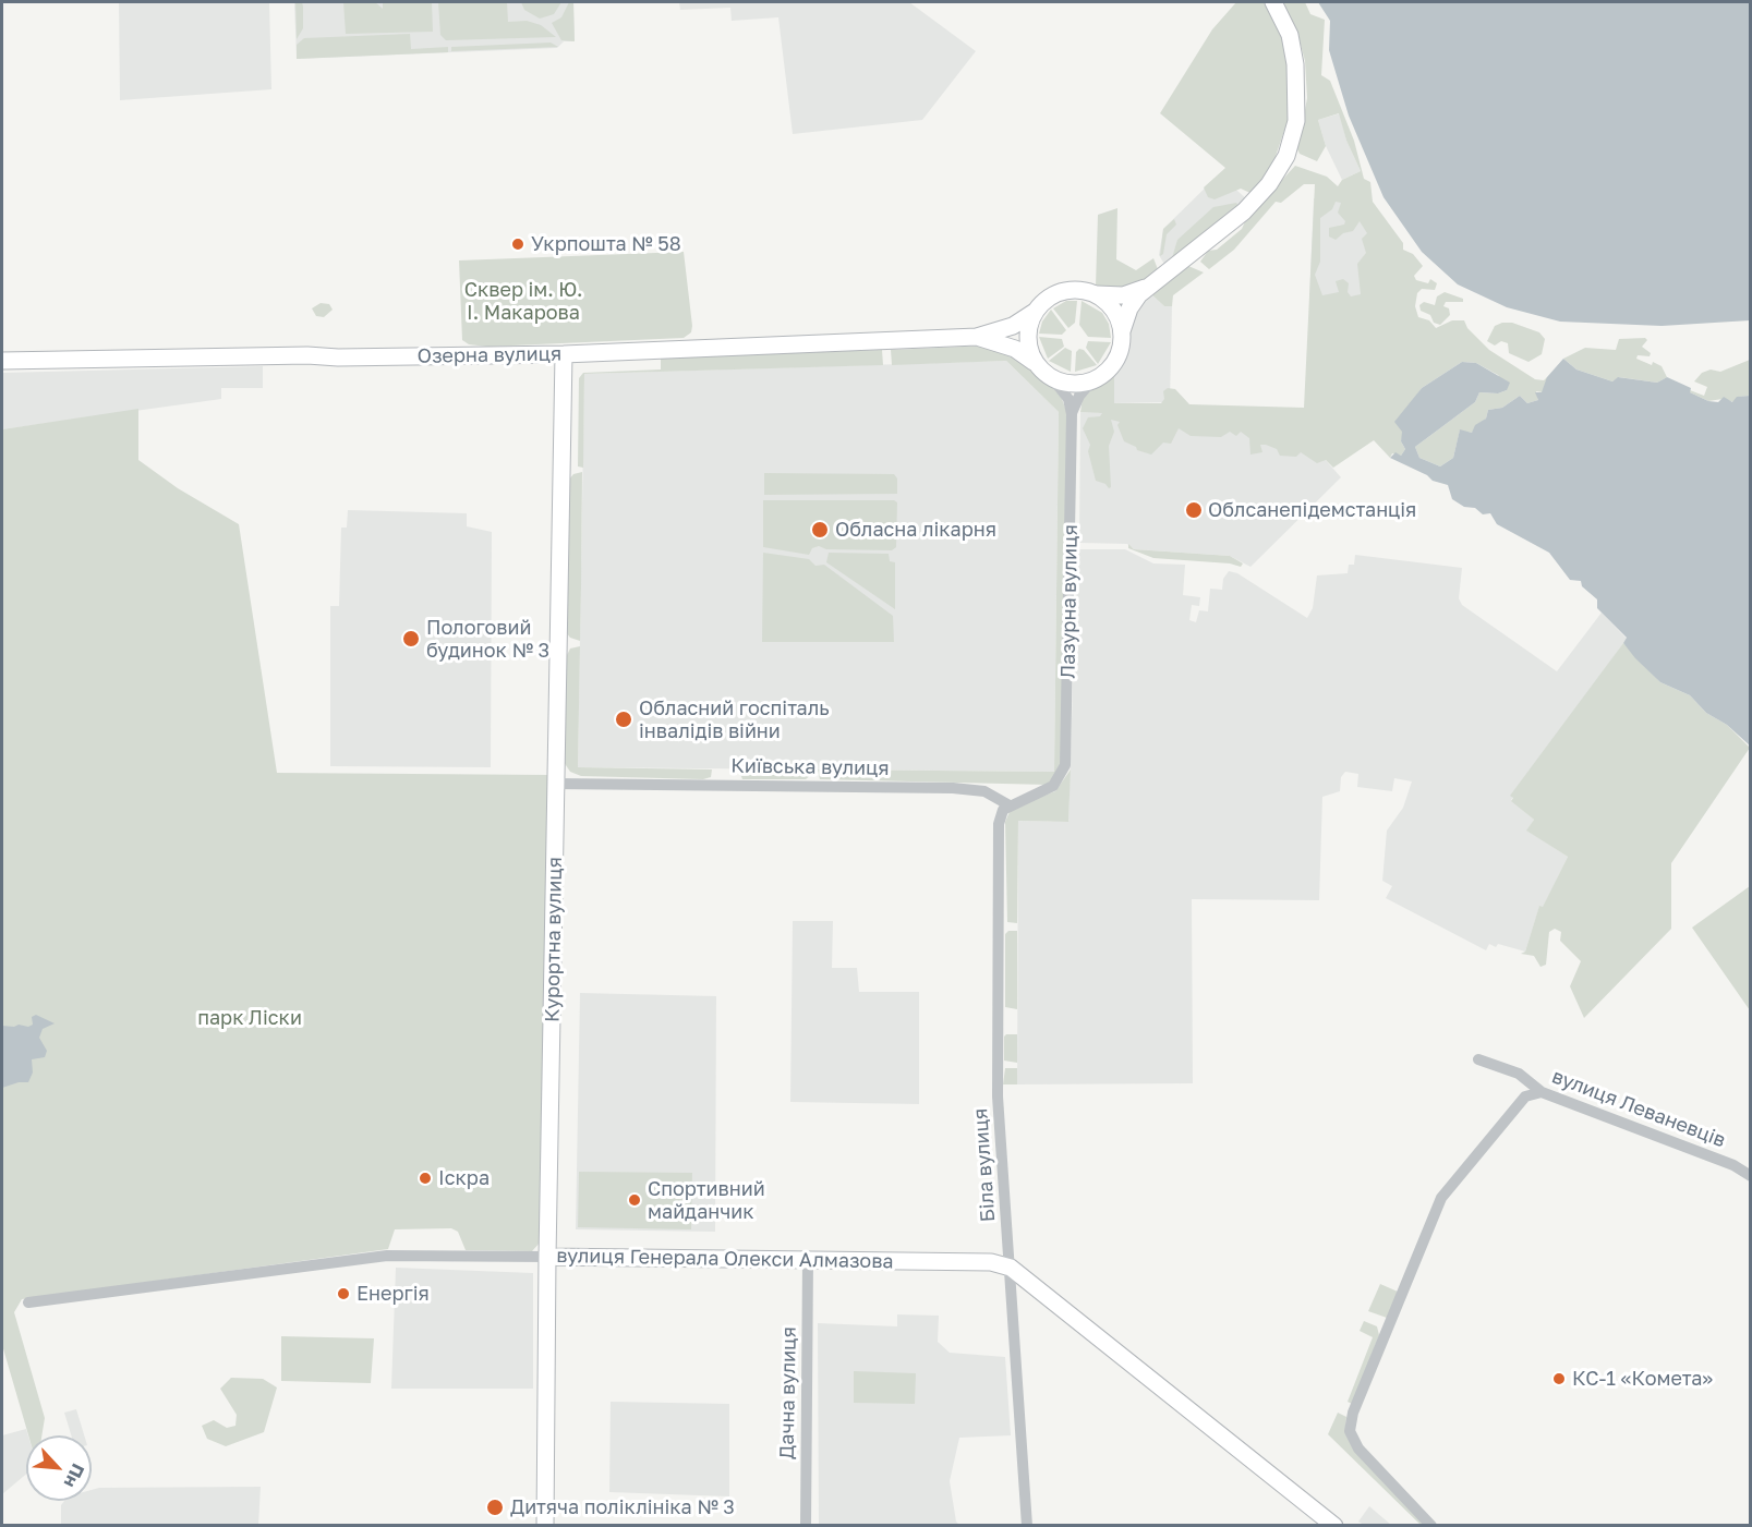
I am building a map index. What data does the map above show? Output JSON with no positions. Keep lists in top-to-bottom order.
{
  "streets": {
    "street": [
      "Озерна вулиця",
      "Лазурна вулиця",
      "Київська вулиця",
      "Курортна вулиця",
      "вулиця Леваневців",
      "Біла вулиця",
      "вулиця Генерала Олекси Алмазова",
      "Дачна вулиця"
    ]
  },
  "crossings": [
    ["Озерна вулиця", "Лазурна вулиця"],
    ["Озерна вулиця", "Курортна вулиця"],
    ["Лазурна вулиця", "Київська вулиця"],
    ["Лазурна вулиця", "Біла вулиця"],
    ["Київська вулиця", "Курортна вулиця"],
    ["Київська вулиця", "Біла вулиця"],
    ["Курортна вулиця", "вулиця Генерала Олекси Алмазова"],
    ["Біла вулиця", "вулиця Генерала Олекси Алмазова"],
    ["вулиця Генерала Олекси Алмазова", "Дачна вулиця"]
  ],
  "parks": ["Сквер ім. Ю. І. Макарова", "парк Ліски"],
  "places": [
    "Укрпошта № 58",
    "Облсанепідемстанція",
    "Обласна лікарня",
    "Пологовий будинок № 3",
    "Обласний госпіталь інвалідів війни",
    "Іскра",
    "Спортивний майданчик",
    "Енергія",
    "КС-1 «Комета»",
    "Дитяча поліклініка № 3"
  ],
  "north": "bottom right"
}
